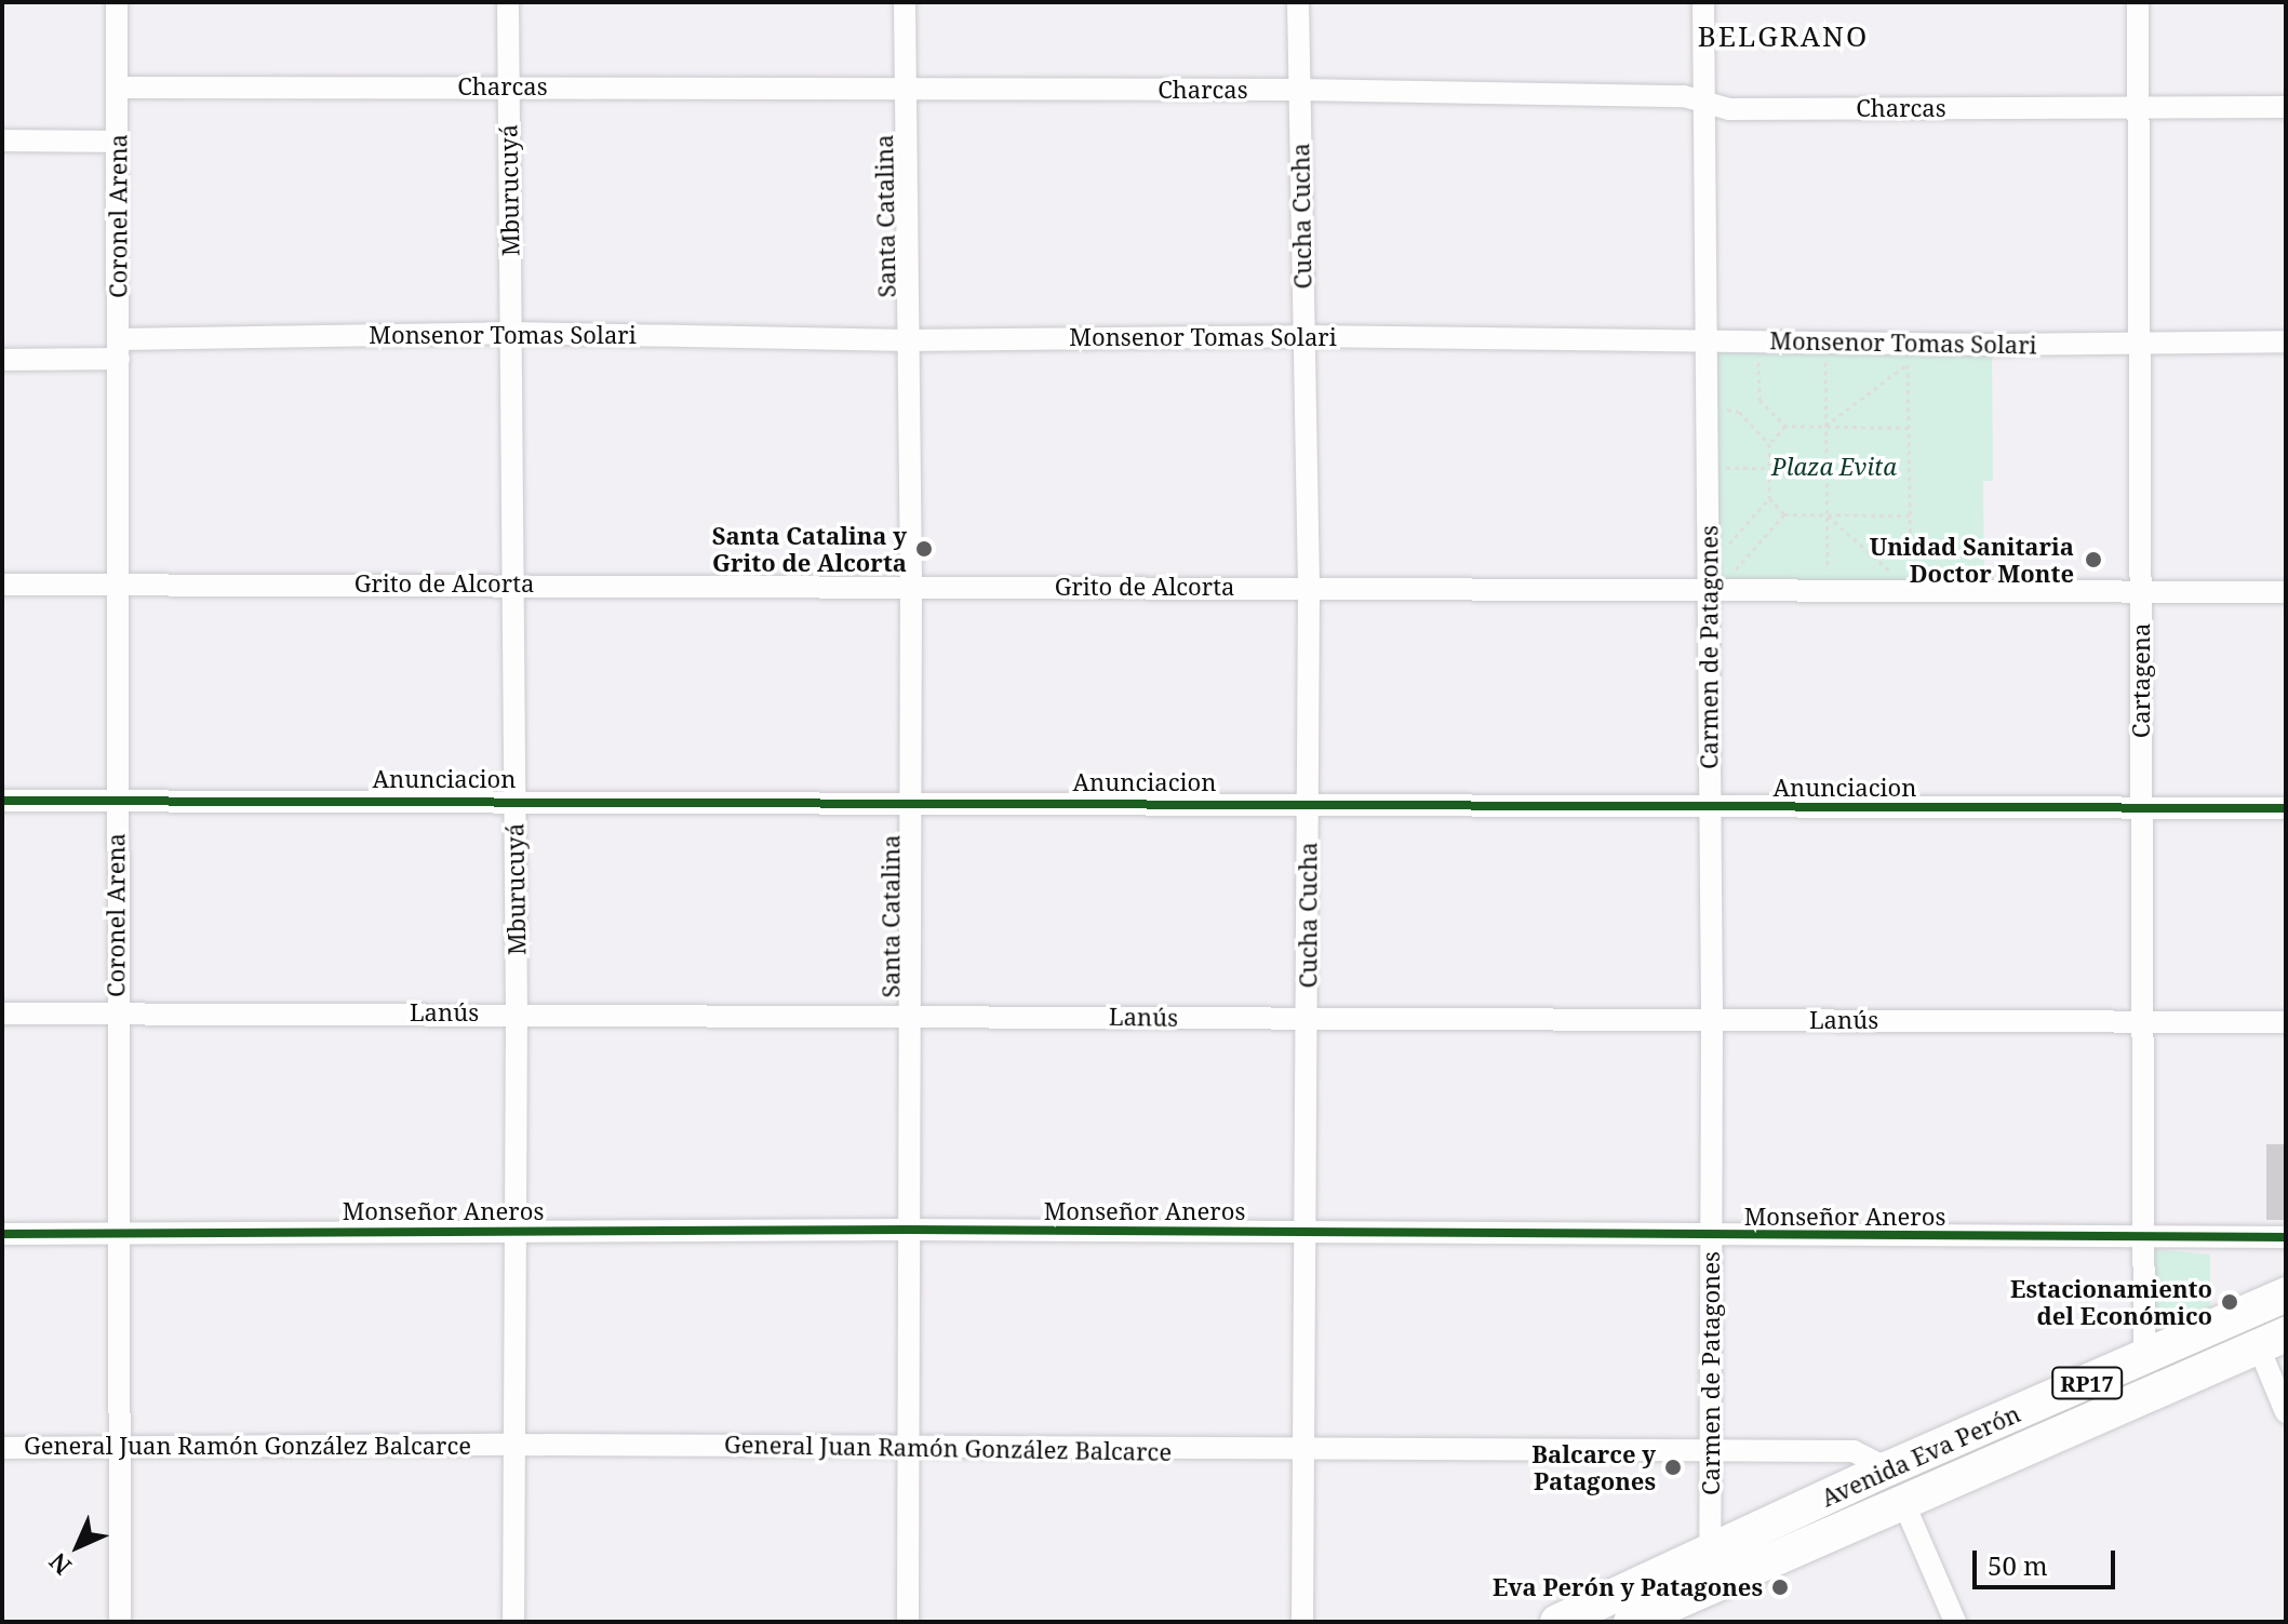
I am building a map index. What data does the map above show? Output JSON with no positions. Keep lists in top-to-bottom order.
{
  "streets": {
    "main road": ["RP17", "Avenida Eva Perón"],
    "street": [
      "Charcas",
      "Mburucuyá",
      "Coronel Arena",
      "Santa Catalina",
      "Cucha Cucha",
      "Monsenor Tomas Solari",
      "Grito de Alcorta",
      "Carmen de Patagones",
      "Cartagena",
      "Anunciacion",
      "Lanús",
      "Monseñor Aneros",
      "General Juan Ramón González Balcarce"
    ]
  },
  "crossings": [
    ["Charcas", "Mburucuyá"],
    ["Charcas", "Coronel Arena"],
    ["Charcas", "Santa Catalina"],
    ["Charcas", "Cucha Cucha"],
    ["Charcas", "Carmen de Patagones"],
    ["Charcas", "Cartagena"],
    ["Mburucuyá", "Monsenor Tomas Solari"],
    ["Mburucuyá", "Grito de Alcorta"],
    ["Mburucuyá", "Anunciacion"],
    ["Mburucuyá", "Lanús"],
    ["Mburucuyá", "Monseñor Aneros"],
    ["Mburucuyá", "General Juan Ramón González Balcarce"],
    ["Coronel Arena", "Monsenor Tomas Solari"],
    ["Coronel Arena", "Grito de Alcorta"],
    ["Coronel Arena", "Anunciacion"],
    ["Coronel Arena", "Lanús"],
    ["Coronel Arena", "Monseñor Aneros"],
    ["Coronel Arena", "General Juan Ramón González Balcarce"],
    ["Santa Catalina", "Monsenor Tomas Solari"],
    ["Santa Catalina", "Grito de Alcorta"],
    ["Santa Catalina", "Anunciacion"],
    ["Santa Catalina", "Lanús"],
    ["Santa Catalina", "Monseñor Aneros"],
    ["Santa Catalina", "General Juan Ramón González Balcarce"],
    ["Cucha Cucha", "Monsenor Tomas Solari"],
    ["Cucha Cucha", "Grito de Alcorta"],
    ["Cucha Cucha", "Anunciacion"],
    ["Cucha Cucha", "Lanús"],
    ["Cucha Cucha", "Monseñor Aneros"],
    ["Cucha Cucha", "General Juan Ramón González Balcarce"],
    ["Monsenor Tomas Solari", "Carmen de Patagones"],
    ["Monsenor Tomas Solari", "Cartagena"],
    ["Grito de Alcorta", "Carmen de Patagones"],
    ["Grito de Alcorta", "Cartagena"],
    ["Carmen de Patagones", "Anunciacion"],
    ["Carmen de Patagones", "Lanús"],
    ["Carmen de Patagones", "Monseñor Aneros"],
    ["Carmen de Patagones", "General Juan Ramón González Balcarce"],
    ["Carmen de Patagones", "Avenida Eva Perón"],
    ["Cartagena", "Anunciacion"],
    ["Cartagena", "Lanús"],
    ["Cartagena", "Monseñor Aneros"],
    ["Cartagena", "Avenida Eva Perón"],
    ["General Juan Ramón González Balcarce", "Avenida Eva Perón"]
  ],
  "districts": ["BELGRANO"],
  "parks": ["Plaza Evita"],
  "places": [
    "Santa Catalina y Grito de Alcorta",
    "Unidad Sanitaria Doctor Monte",
    "Estacionamiento del Económico",
    "Balcarce y Patagones",
    "Eva Perón y Patagones"
  ],
  "scale_bar": "50 m",
  "north": "bottom left"
}
